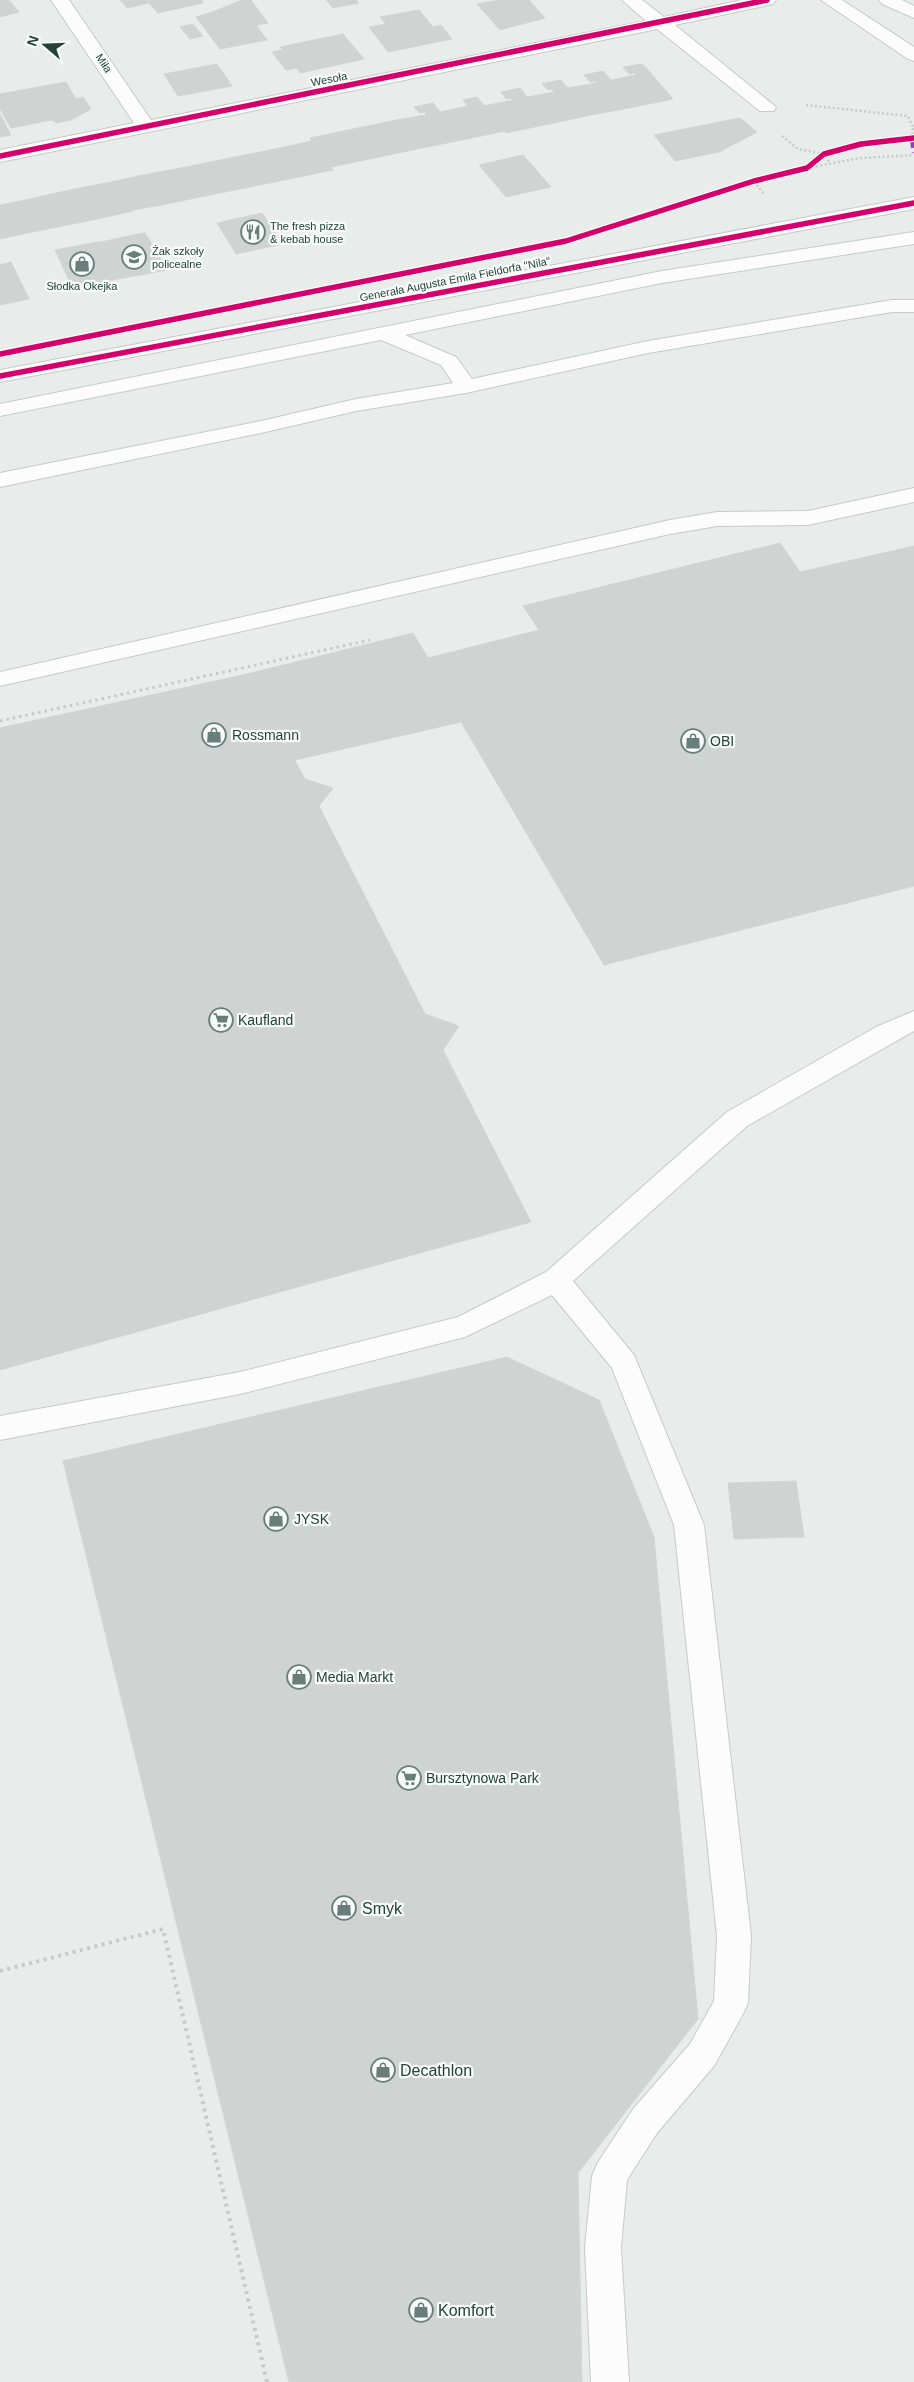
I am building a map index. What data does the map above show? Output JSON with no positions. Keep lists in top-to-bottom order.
{
  "streets": {
    "street": ["Miła", "Wesoła", "Generała Augusta Emila Fieldorfa \"Nila\""]
  },
  "crossings": [
    ["Miła", "Wesoła"]
  ],
  "places": {
    "restaurant": ["The fresh pizza & kebab house"],
    "school or university": ["Żak szkoły policealne"],
    "shop": [
      "Słodka Okejka",
      "Rossmann",
      "OBI",
      "JYSK",
      "Media Markt",
      "Smyk",
      "Decathlon",
      "Komfort"
    ],
    "supermarket": ["Kaufland", "Bursztynowa Park"]
  },
  "north": "left"
}
